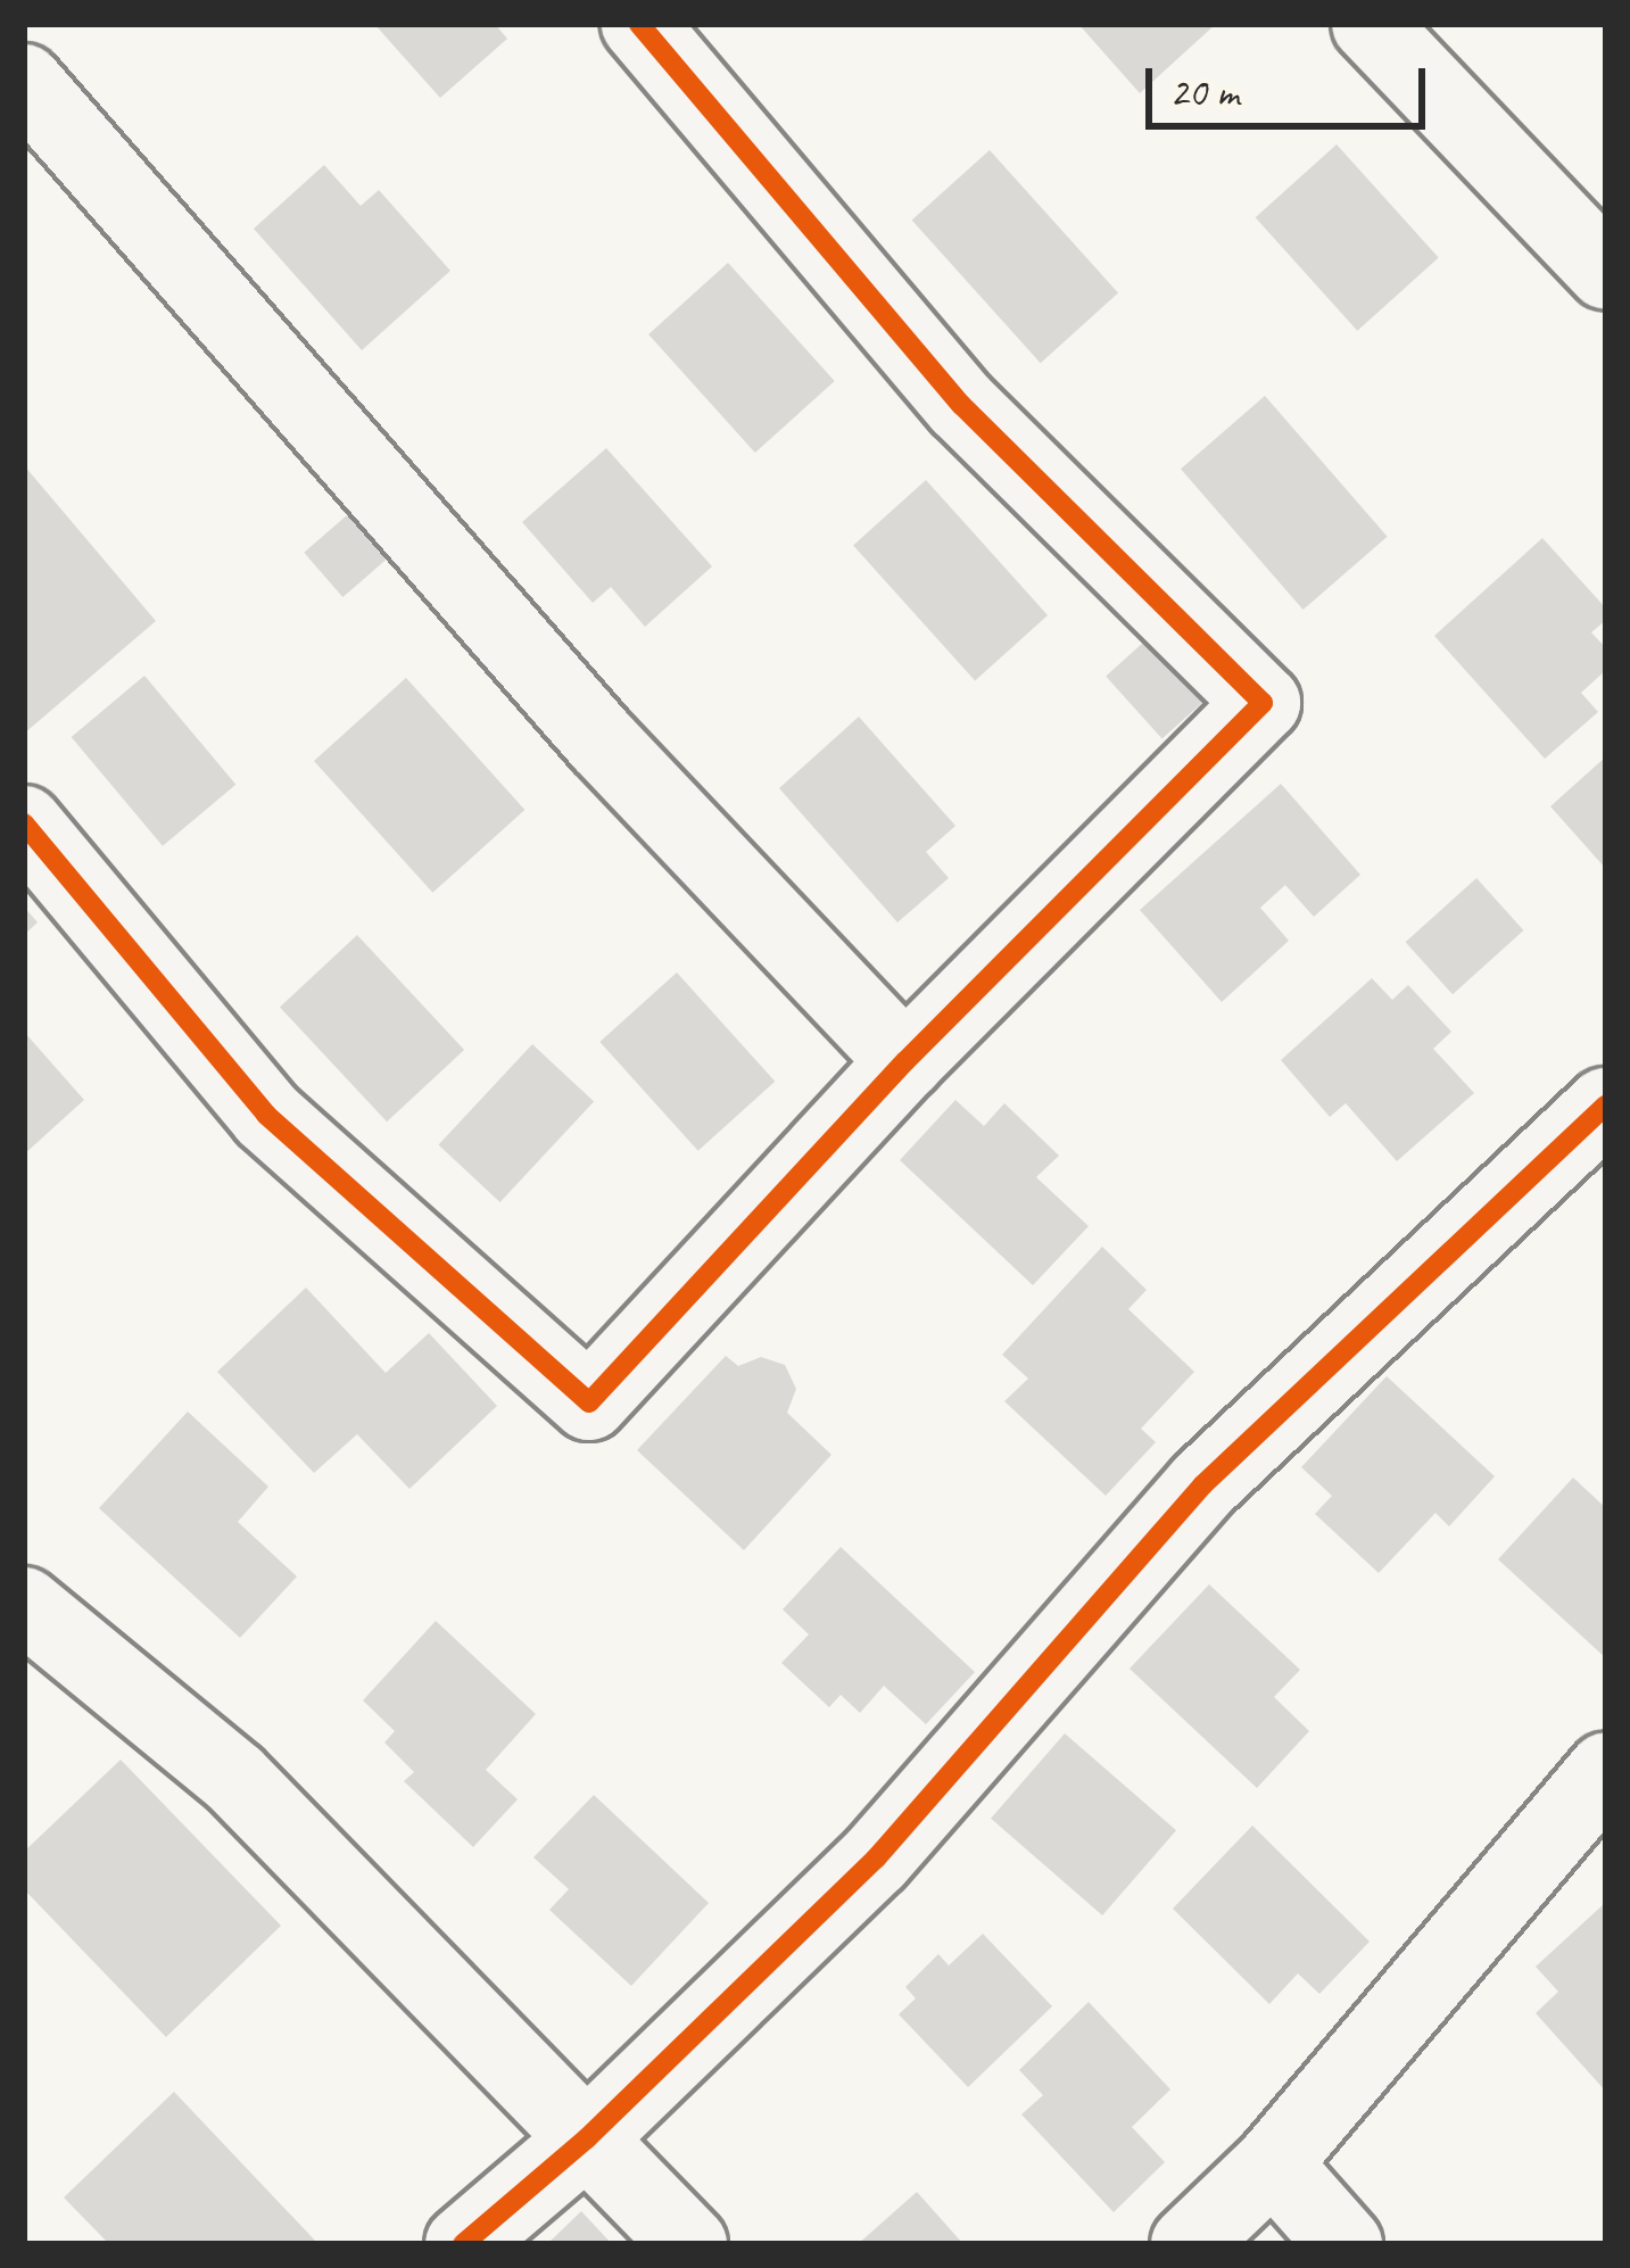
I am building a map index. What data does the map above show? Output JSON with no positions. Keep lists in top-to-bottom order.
{
  "scale_bar": "20 m"
}
